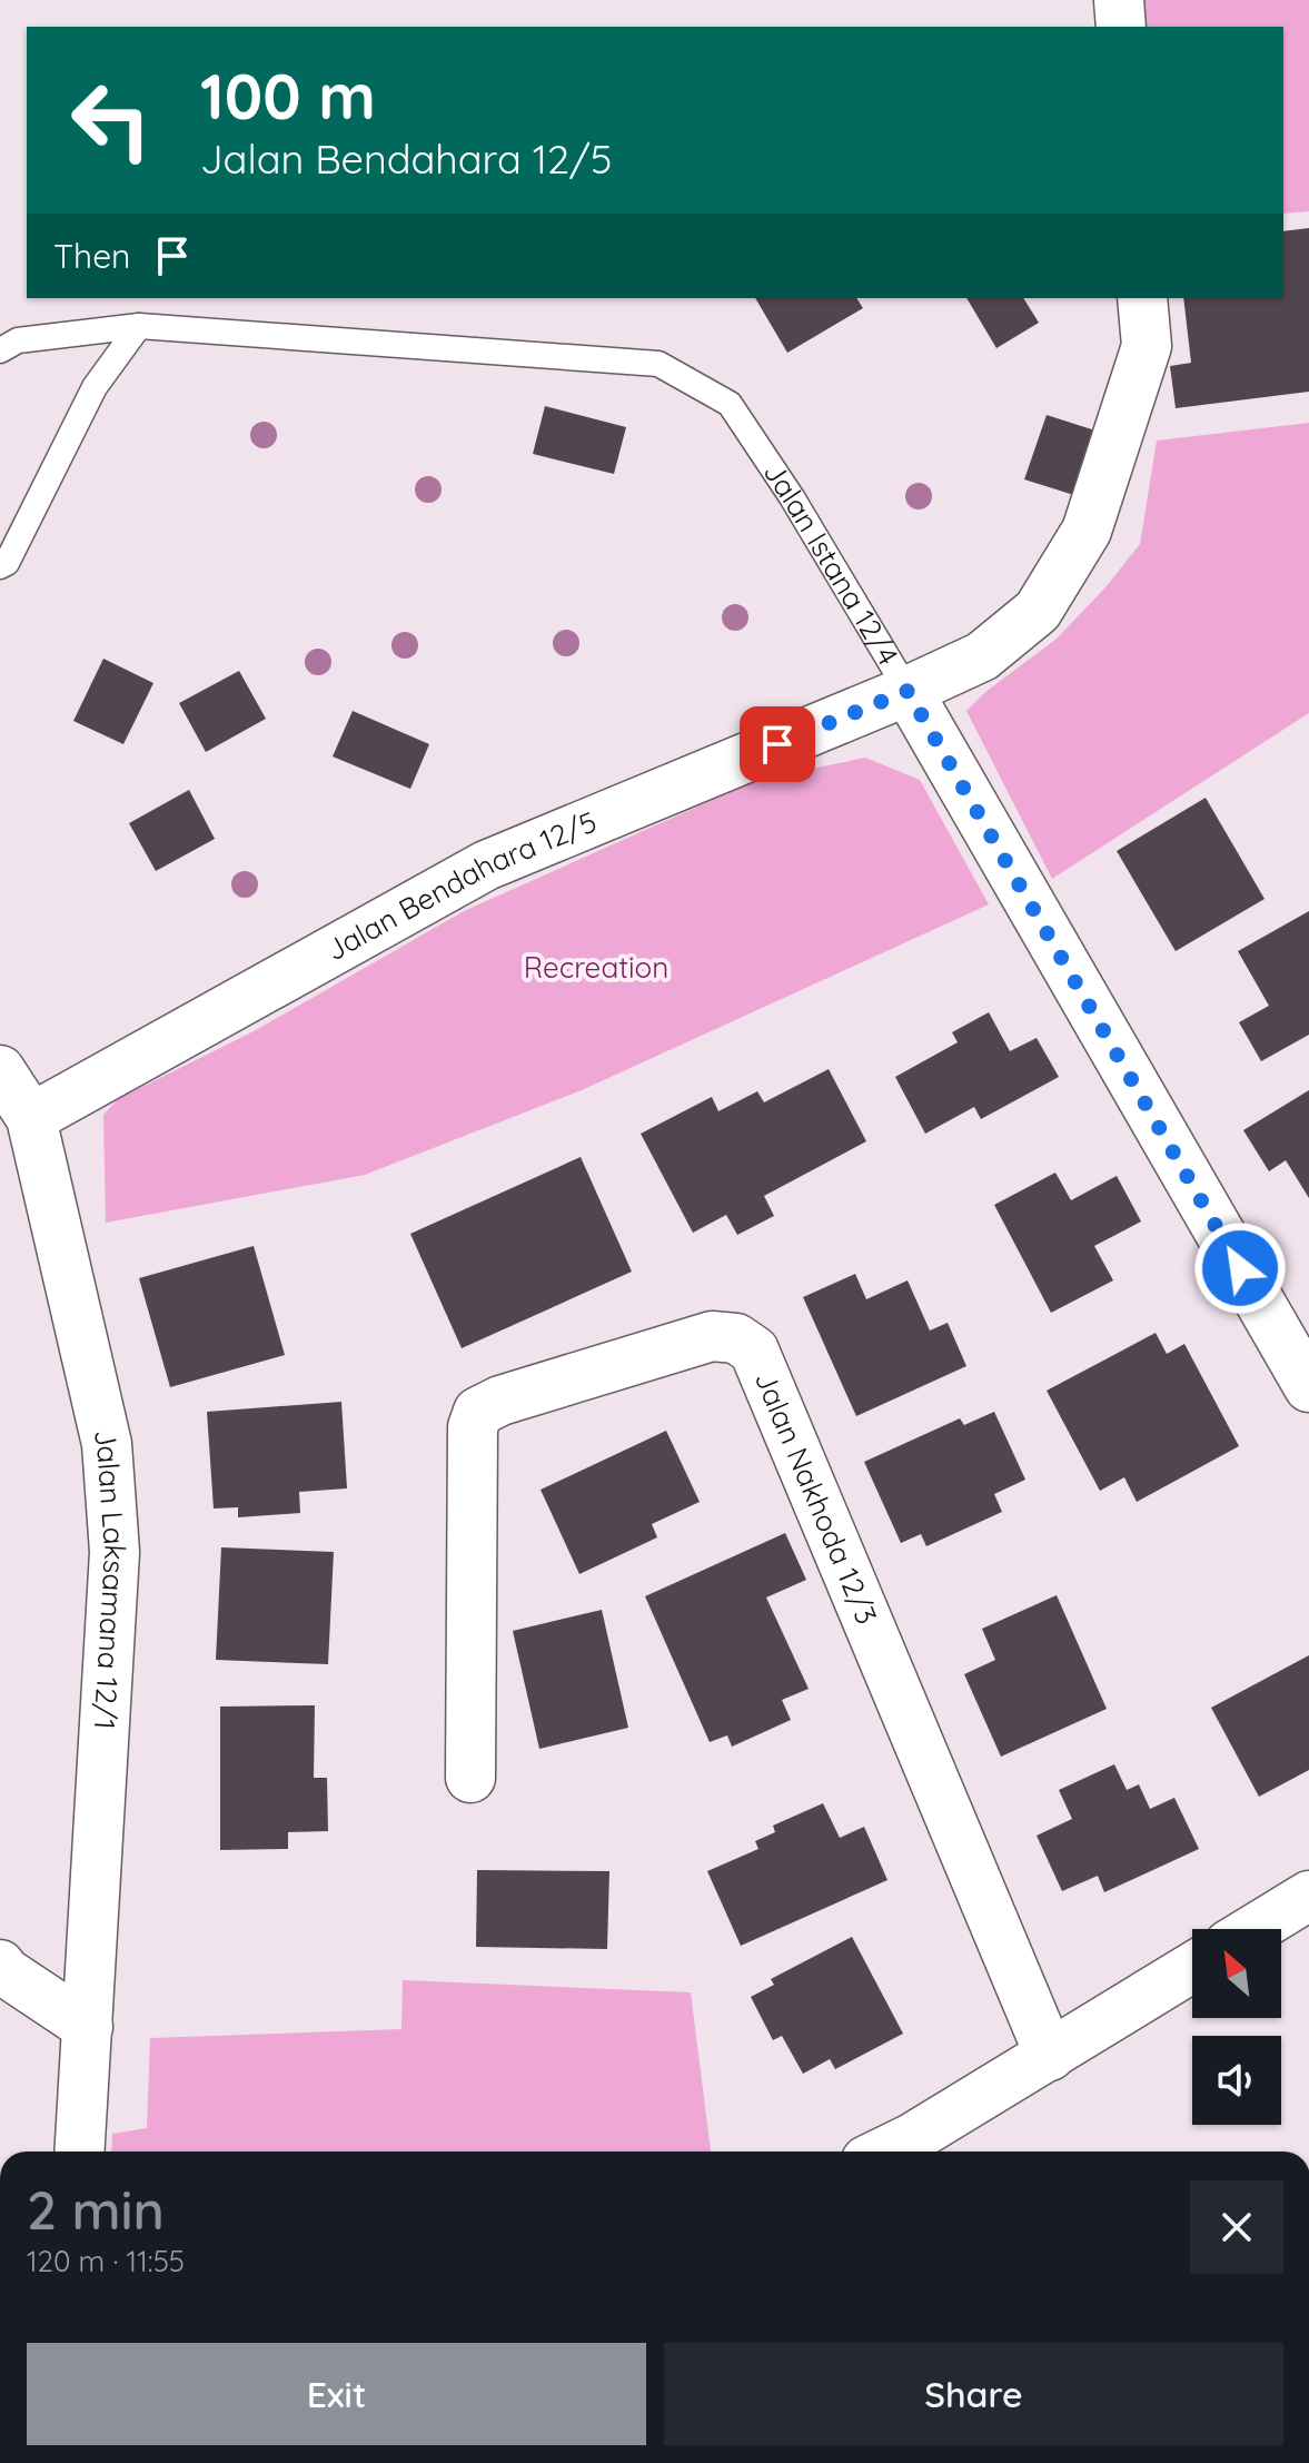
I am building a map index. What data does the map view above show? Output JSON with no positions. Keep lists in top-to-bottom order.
{
  "streets": {
    "street": [
      "Jalan Istana 12/4",
      "Jalan Bendahara 12/5",
      "Jalan Nakhoda 12/3",
      "Jalan Laksamana 12/1"
    ]
  },
  "crossings": [
    ["Jalan Istana 12/4", "Jalan Bendahara 12/5"],
    ["Jalan Bendahara 12/5", "Jalan Laksamana 12/1"]
  ],
  "parks": ["Recreation"],
  "north": "top left",
  "page": {
    "turn": ["100 m", "Jalan Bendahara 12/5"],
    "then": "Then",
    "heading": ["2 min", "120 m · 11:55"],
    "buttons": ["Exit", "Share"]
  }
}
